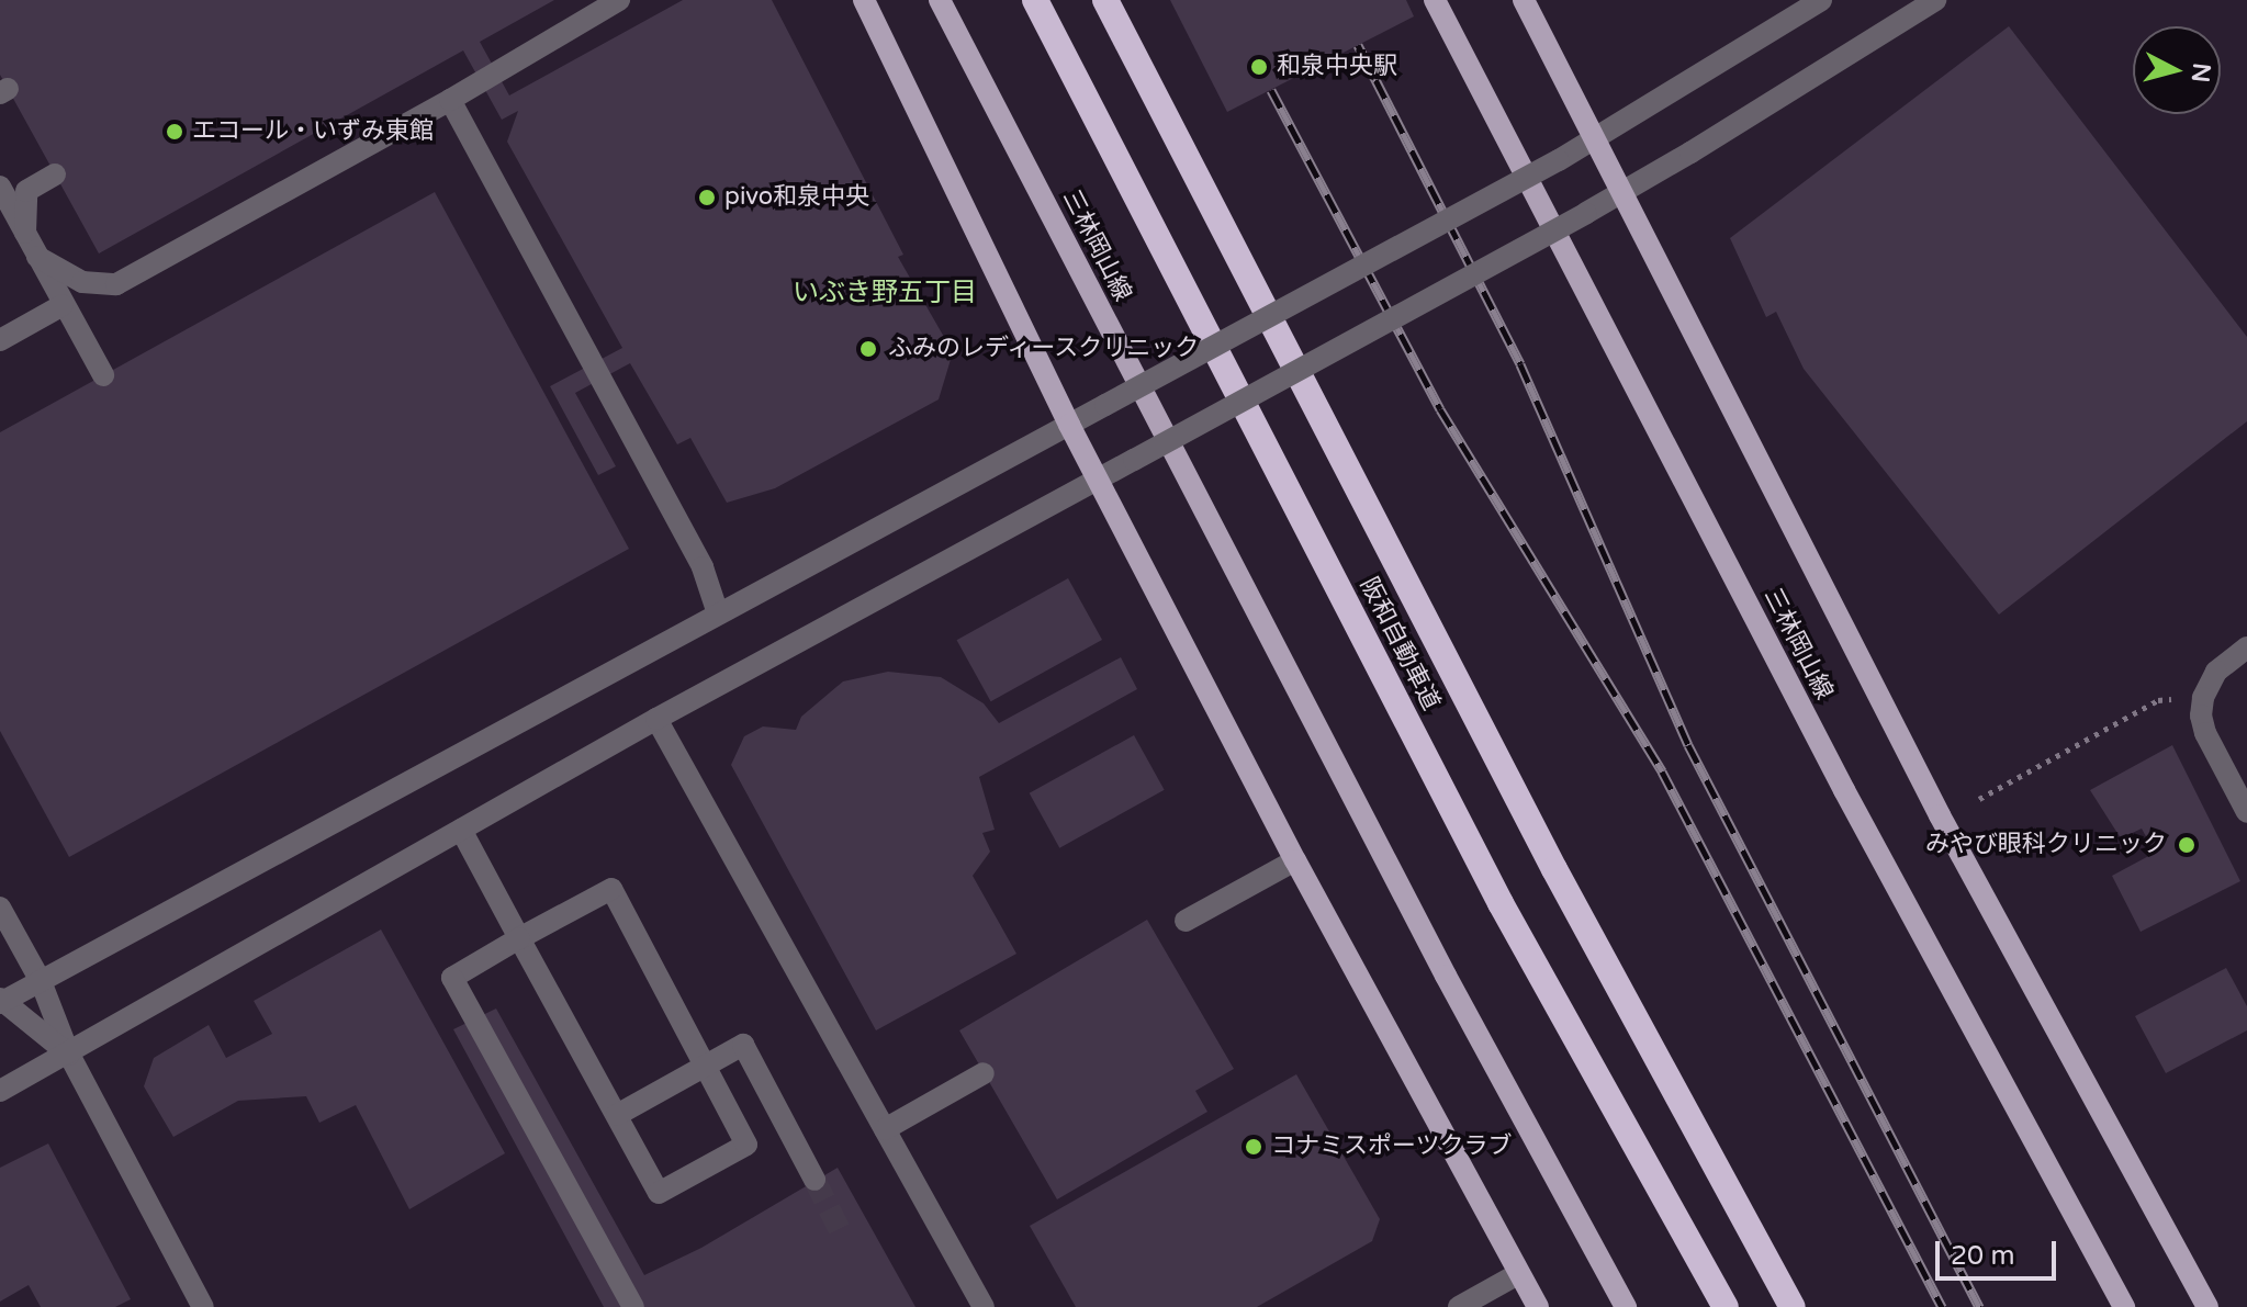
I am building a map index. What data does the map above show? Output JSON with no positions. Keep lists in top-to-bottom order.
{
  "streets": {
    "highway": ["阪和自動車道"],
    "main road": ["三林岡山線"]
  },
  "districts": ["いぶき野五丁目"],
  "places": [
    "和泉中央駅",
    "エコール・いずみ東館",
    "pivo和泉中央",
    "ふみのレディースクリニック",
    "みやび眼科クリニック",
    "コナミスポーツクラブ"
  ],
  "scale_bar": "20 m",
  "north": "right"
}
